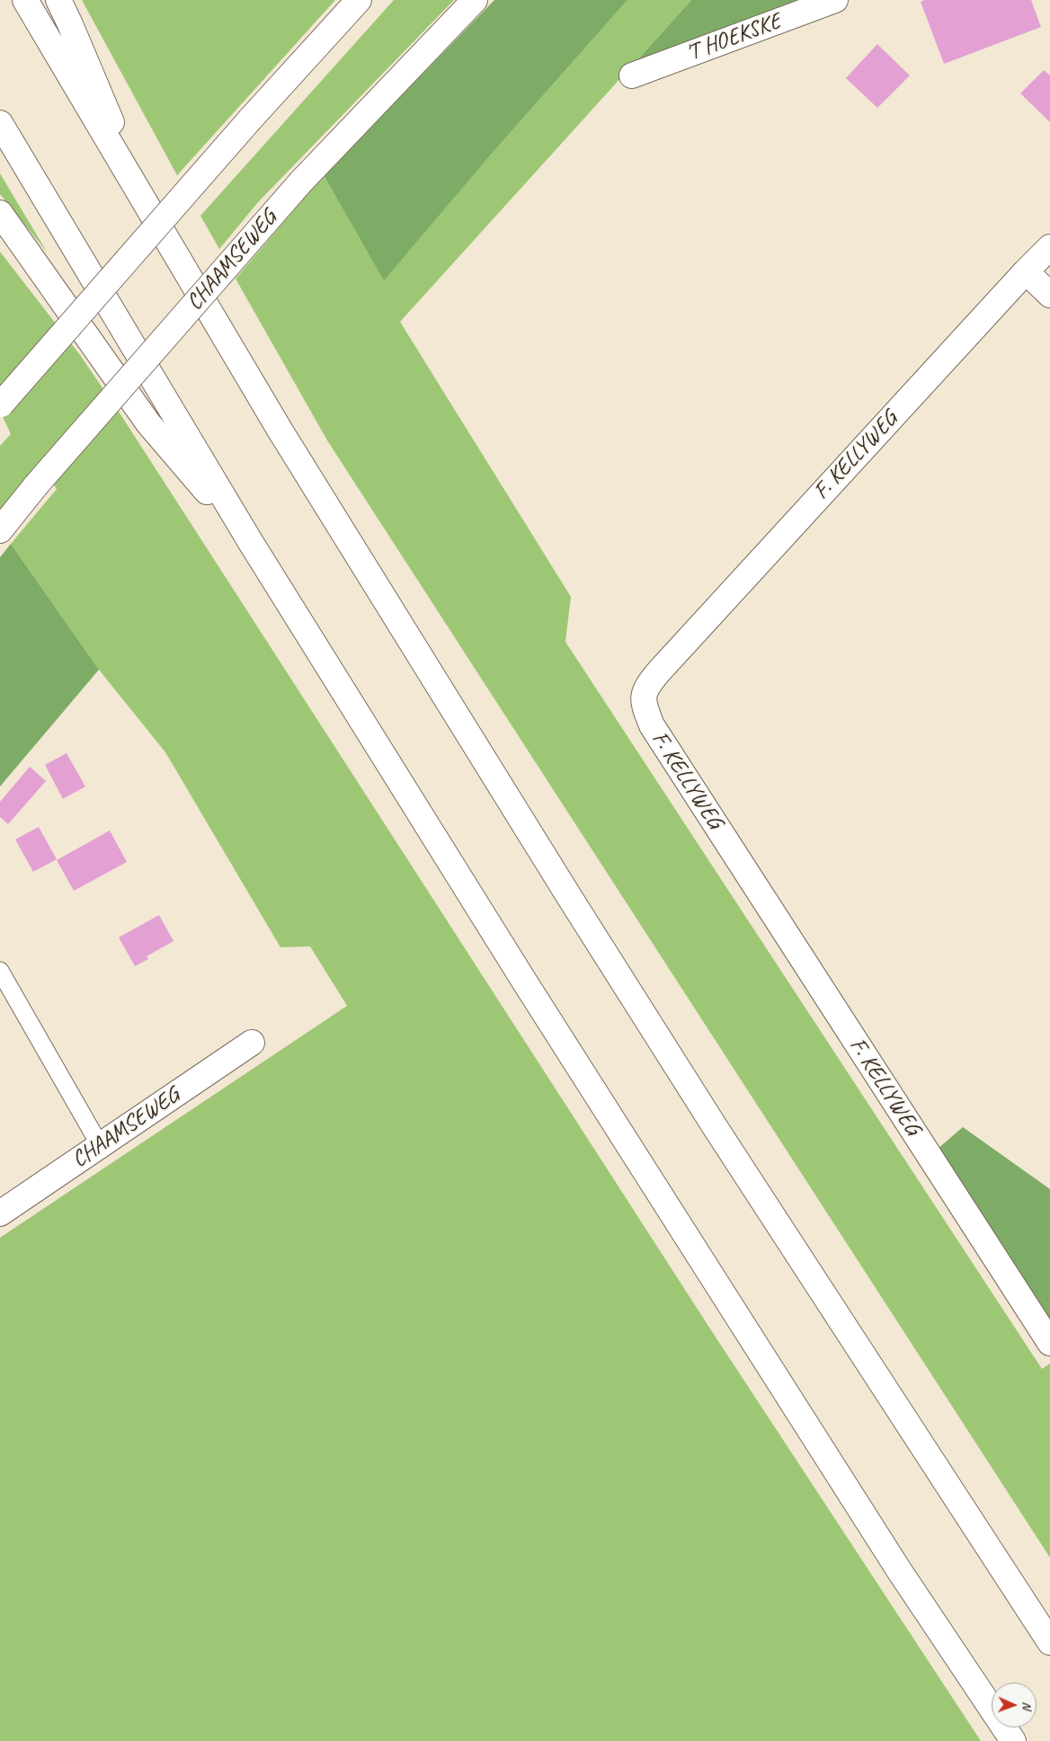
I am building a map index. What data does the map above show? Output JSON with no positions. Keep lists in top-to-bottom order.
{
  "streets": {
    "main road": ["'T HOEKSKE", "CHAAMSEWEG", "F. KELLYWEG"]
  },
  "north": "right"
}
